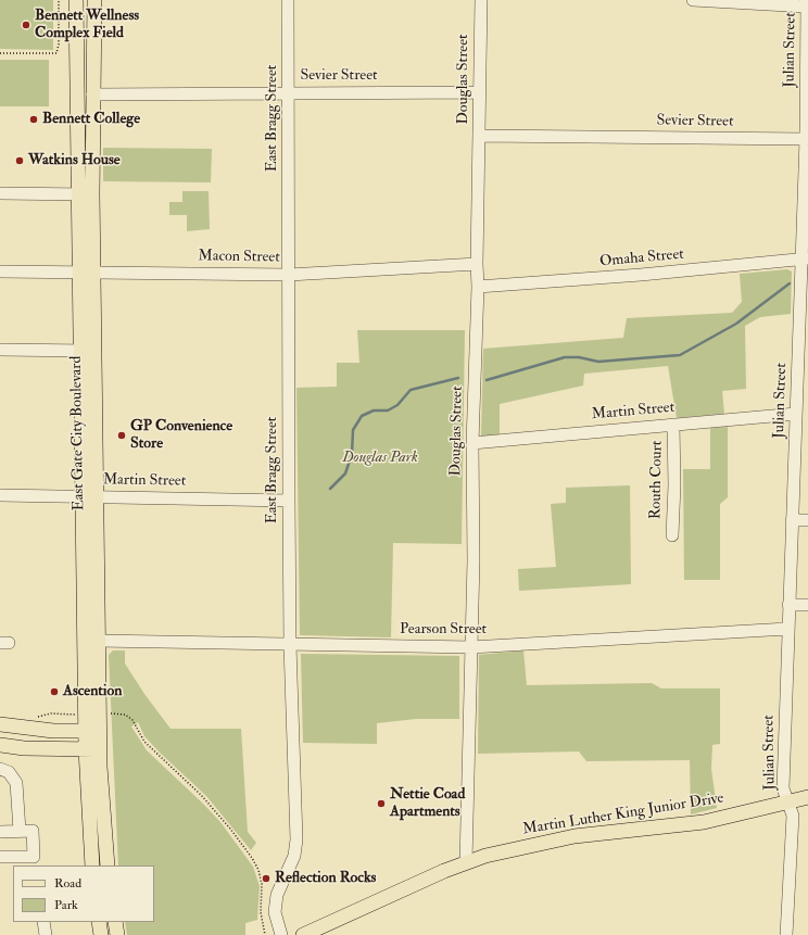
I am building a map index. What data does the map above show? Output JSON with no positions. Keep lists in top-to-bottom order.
{
  "streets": {
    "main road": ["East Gate City Boulevard", "Martin Luther King Junior Drive"],
    "street": [
      "Julian Street",
      "Sevier Street",
      "Douglas Street",
      "East Bragg Street",
      "Macon Street",
      "Omaha Street",
      "Martin Street",
      "Routh Court",
      "Pearson Street"
    ]
  },
  "crossings": [
    ["Julian Street", "Sevier Street"],
    ["Julian Street", "Omaha Street"],
    ["Julian Street", "Martin Street"],
    ["Julian Street", "Pearson Street"],
    ["Julian Street", "Martin Luther King Junior Drive"],
    ["Sevier Street", "Douglas Street"],
    ["Sevier Street", "East Bragg Street"],
    ["Sevier Street", "East Gate City Boulevard"],
    ["Douglas Street", "Macon Street"],
    ["Douglas Street", "Omaha Street"],
    ["Douglas Street", "Martin Street"],
    ["Douglas Street", "Pearson Street"],
    ["Douglas Street", "Martin Luther King Junior Drive"],
    ["East Bragg Street", "Macon Street"],
    ["East Bragg Street", "Martin Street"],
    ["East Bragg Street", "Pearson Street"],
    ["Macon Street", "East Gate City Boulevard"],
    ["Martin Street", "East Gate City Boulevard"],
    ["Martin Street", "Routh Court"],
    ["East Gate City Boulevard", "Pearson Street"]
  ],
  "parks": ["Douglas Park"],
  "places": [
    "Bennett Wellness Complex Field",
    "Bennett College",
    "Watkins House",
    "GP Convenience Store",
    "Ascention",
    "Nettie Coad Apartments",
    "Reflection Rocks"
  ],
  "legend": ["Road", "Park"]
}
